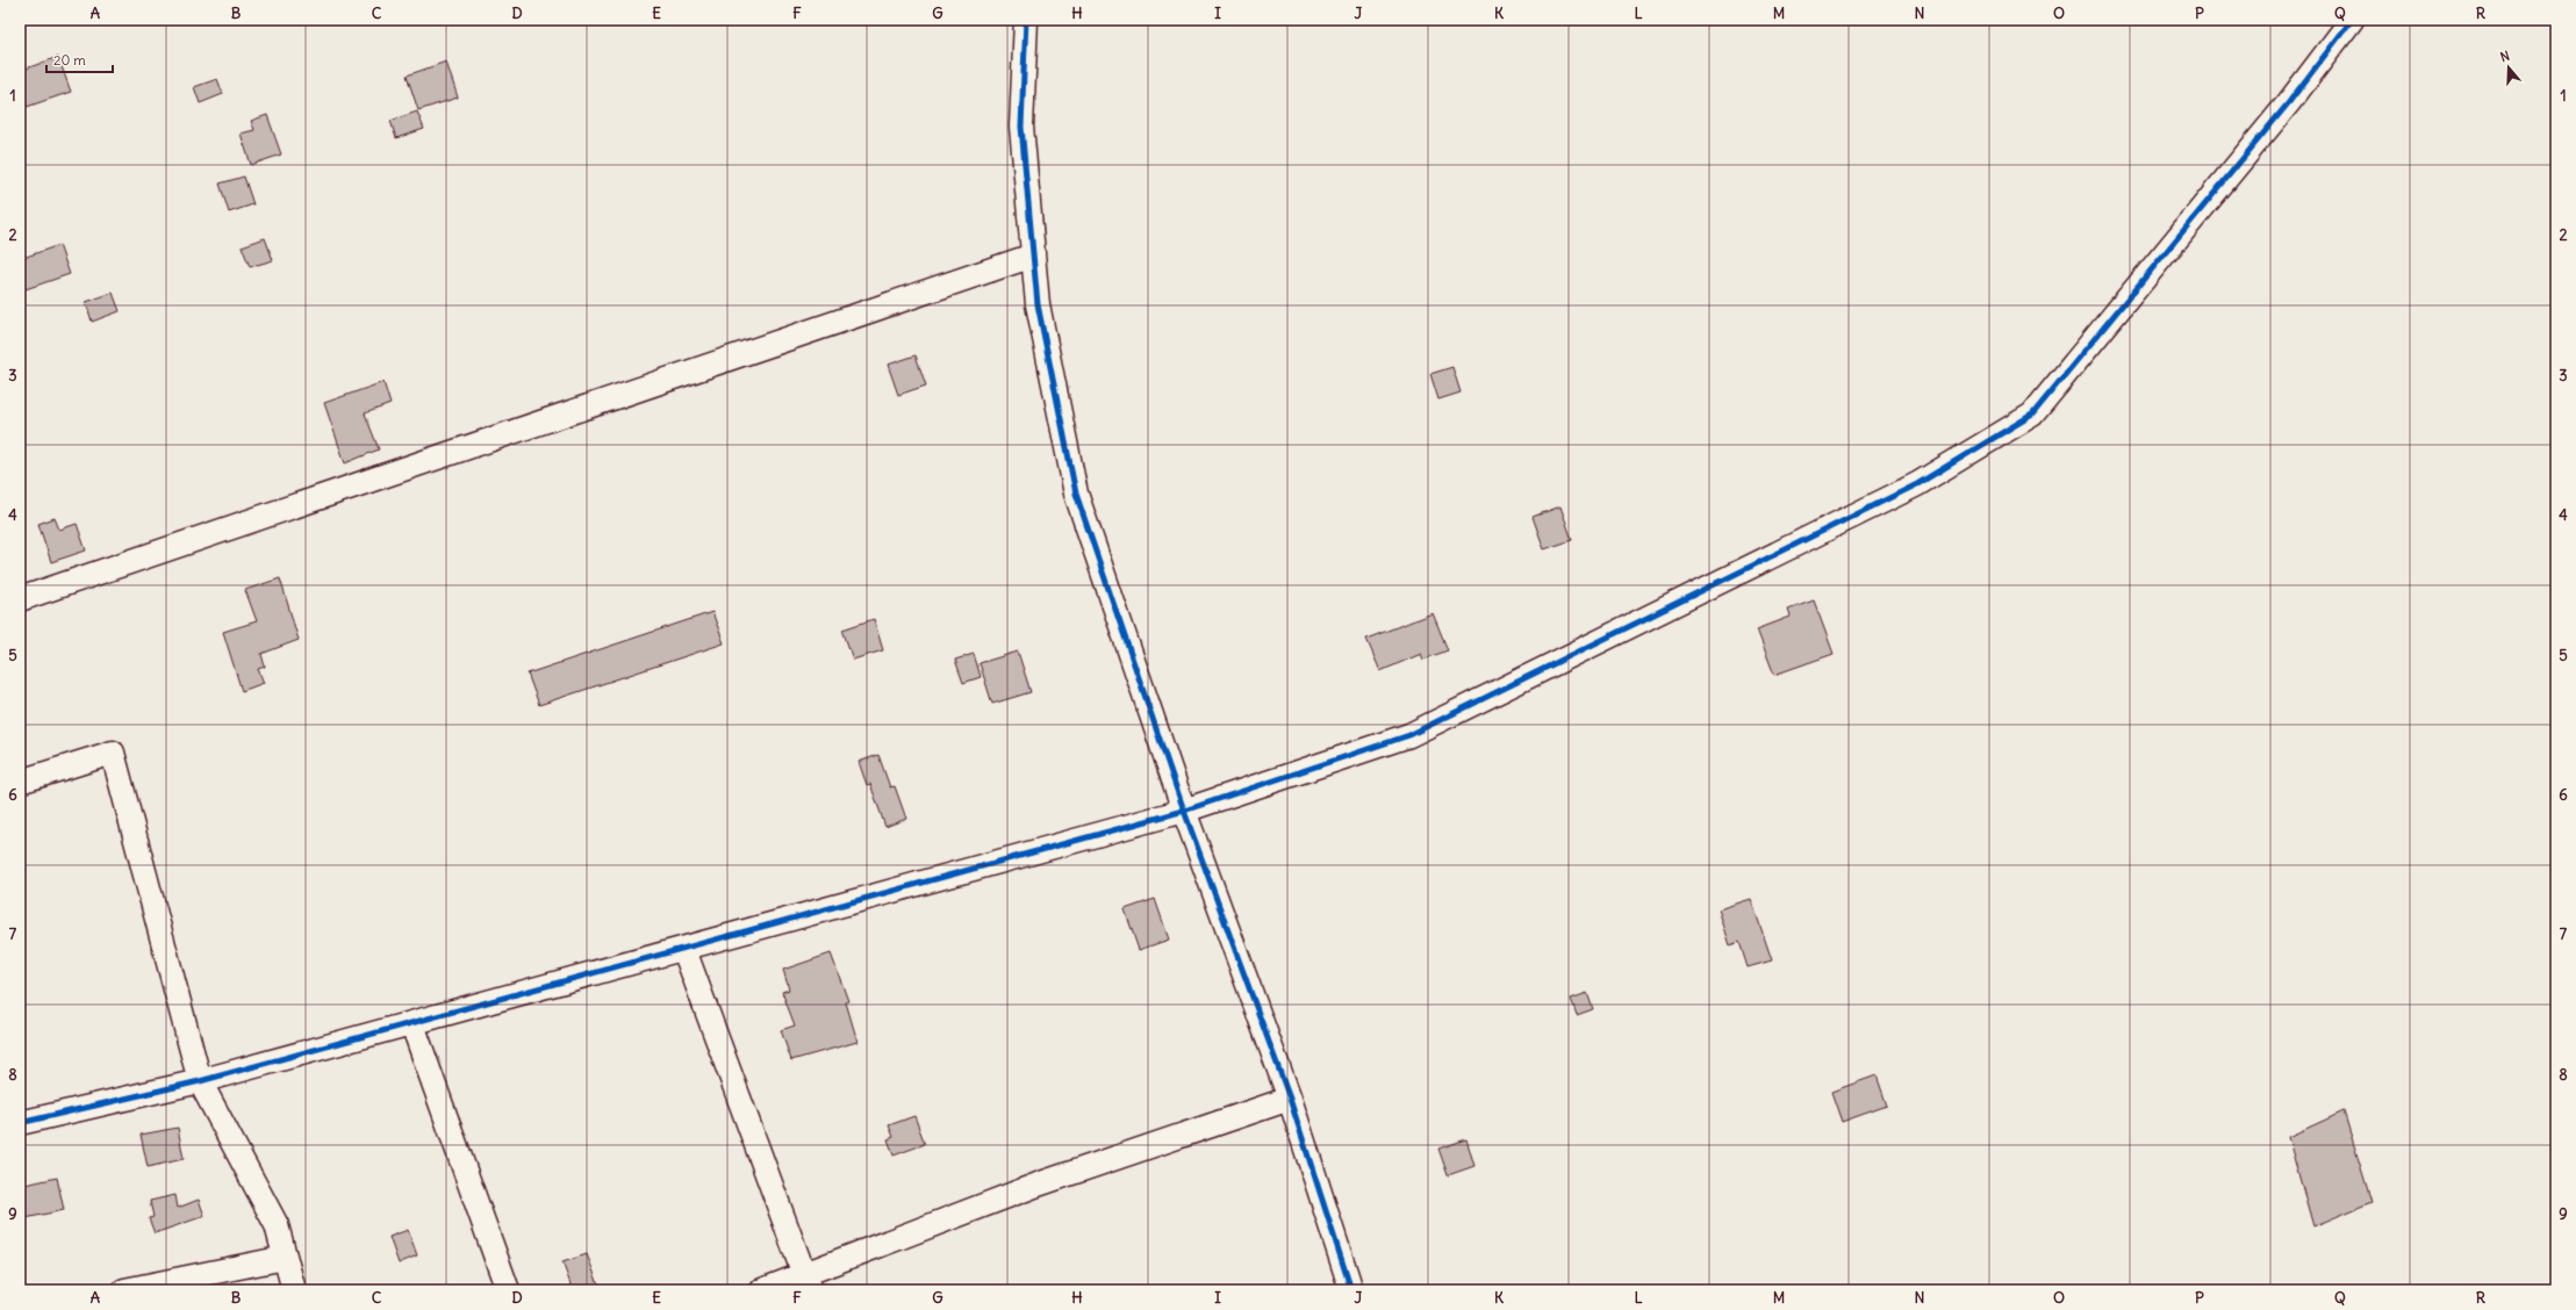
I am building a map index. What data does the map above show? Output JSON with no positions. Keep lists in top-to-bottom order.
{
  "scale_bar": "20 m",
  "north": "top",
  "grid": {
    "columns": [
      "A",
      "B",
      "C",
      "D",
      "E",
      "F",
      "G",
      "H",
      "I",
      "J",
      "K",
      "L",
      "M",
      "N",
      "O",
      "P",
      "Q",
      "R"
    ],
    "rows": [
      "1",
      "2",
      "3",
      "4",
      "5",
      "6",
      "7",
      "8",
      "9"
    ]
  }
}
